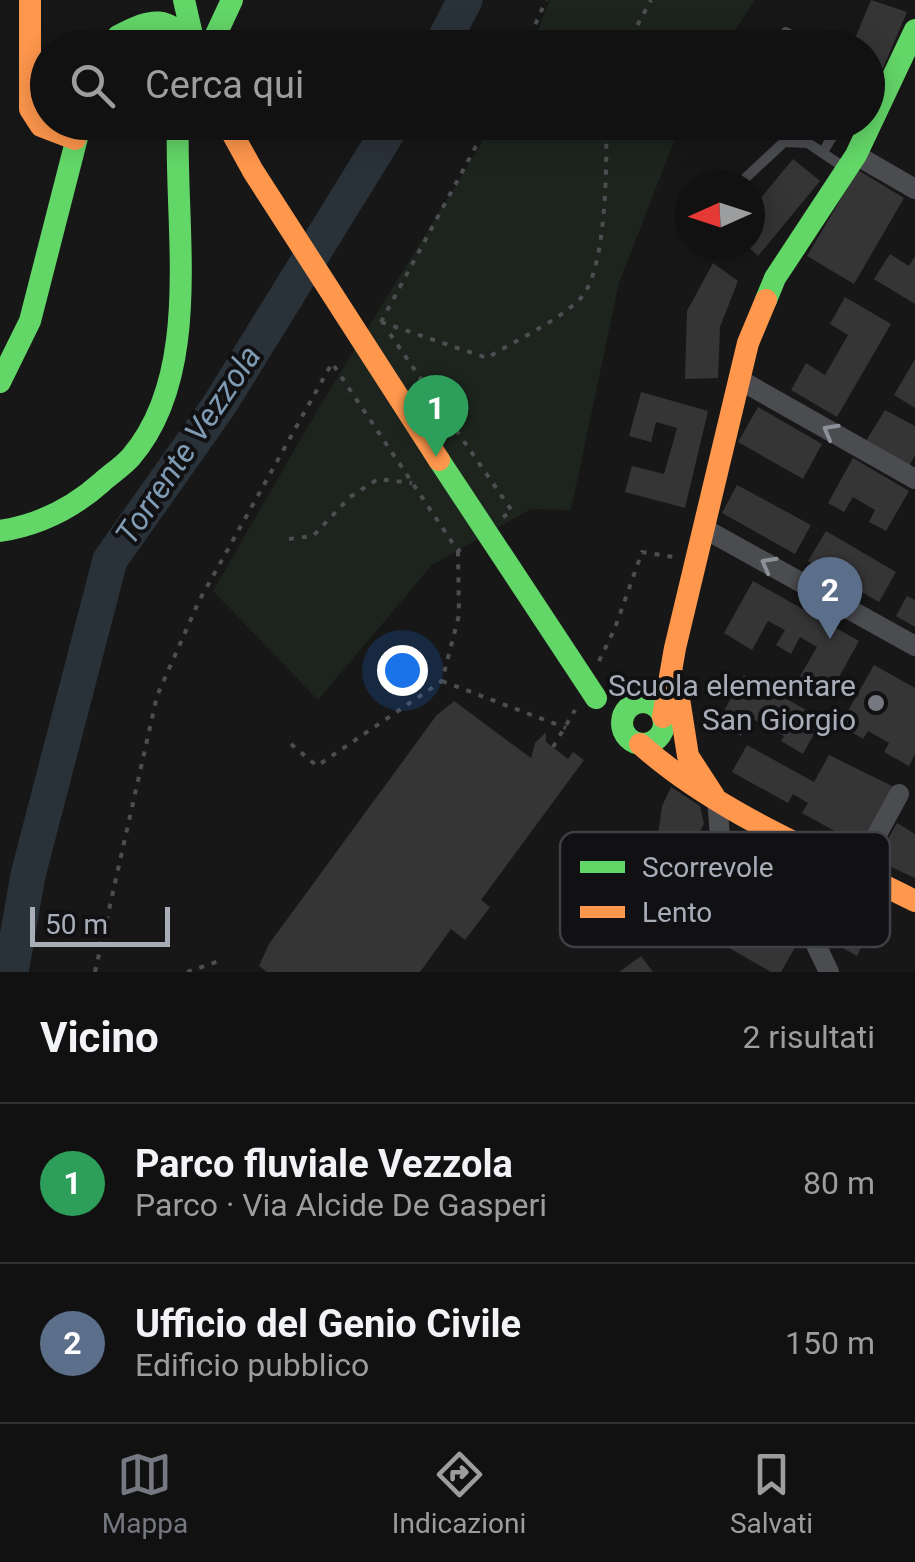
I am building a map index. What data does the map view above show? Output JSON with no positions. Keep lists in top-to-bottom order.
{
  "water": ["Torrente Vezzola"],
  "places": ["Scuola elementare San Giorgio"],
  "legend": ["Scorrevole", "Lento"],
  "scale_bar": "50 m",
  "north": "left",
  "page": {
    "search": "Cerca qui",
    "pins": ["1", "2"],
    "scale": "50 m",
    "heading": ["Vicino", "2 risultati"],
    "list": [
      {
        "mark": "1",
        "name": "Parco fluviale Vezzola",
        "note": "Parco · Via Alcide De Gasperi",
        "value": "80 m"
      },
      {
        "mark": "2",
        "name": "Ufficio del Genio Civile",
        "note": "Edificio pubblico",
        "value": "150 m"
      }
    ],
    "nav": ["Mappa", "Indicazioni", "Salvati"]
  }
}
